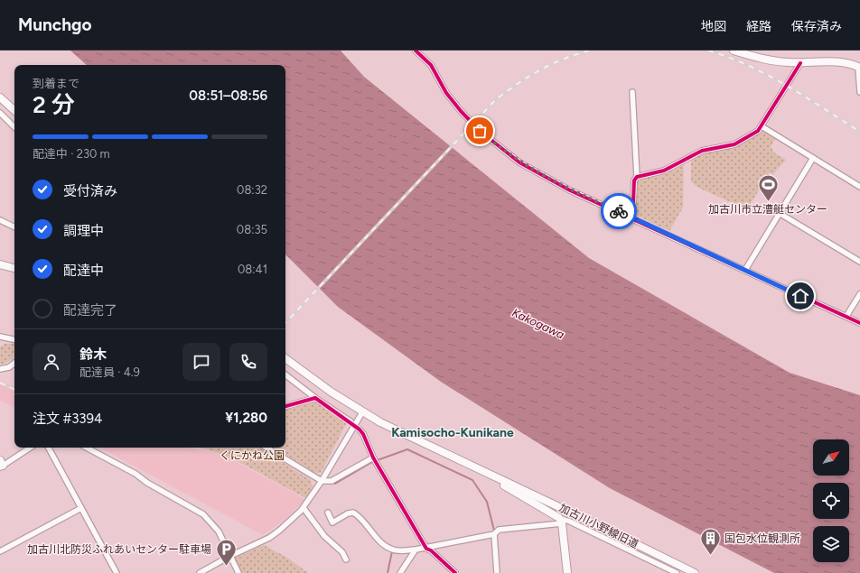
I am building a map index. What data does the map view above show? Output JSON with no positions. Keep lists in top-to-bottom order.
{
  "streets": {
    "main road": ["加古川小野線旧道"]
  },
  "districts": ["Kamisocho-Kunikane"],
  "water": ["Kakogawa"],
  "parks": ["くにかね公園"],
  "places": {
    "sports": ["加古川市立漕艇センター"],
    "building": ["国包水位観測所"],
    "parking": ["加古川北防災ふれあいセンター駐車場"]
  },
  "north": "top right",
  "page": {
    "header": "Munchgo",
    "nav": ["地図", "経路", "保存済み"],
    "heading": ["2 分", "到着まで", "08:51–08:56"],
    "panel": [
      "鈴木",
      "配達員 · 4.9",
      "注文 #3394",
      "¥1,280"
    ],
    "bar": "配達中 · 230 m",
    "list": [
      ["受付済み", "08:32"],
      ["調理中", "08:35"],
      ["配達中", "08:41"],
      "配達完了"
    ]
  }
}
